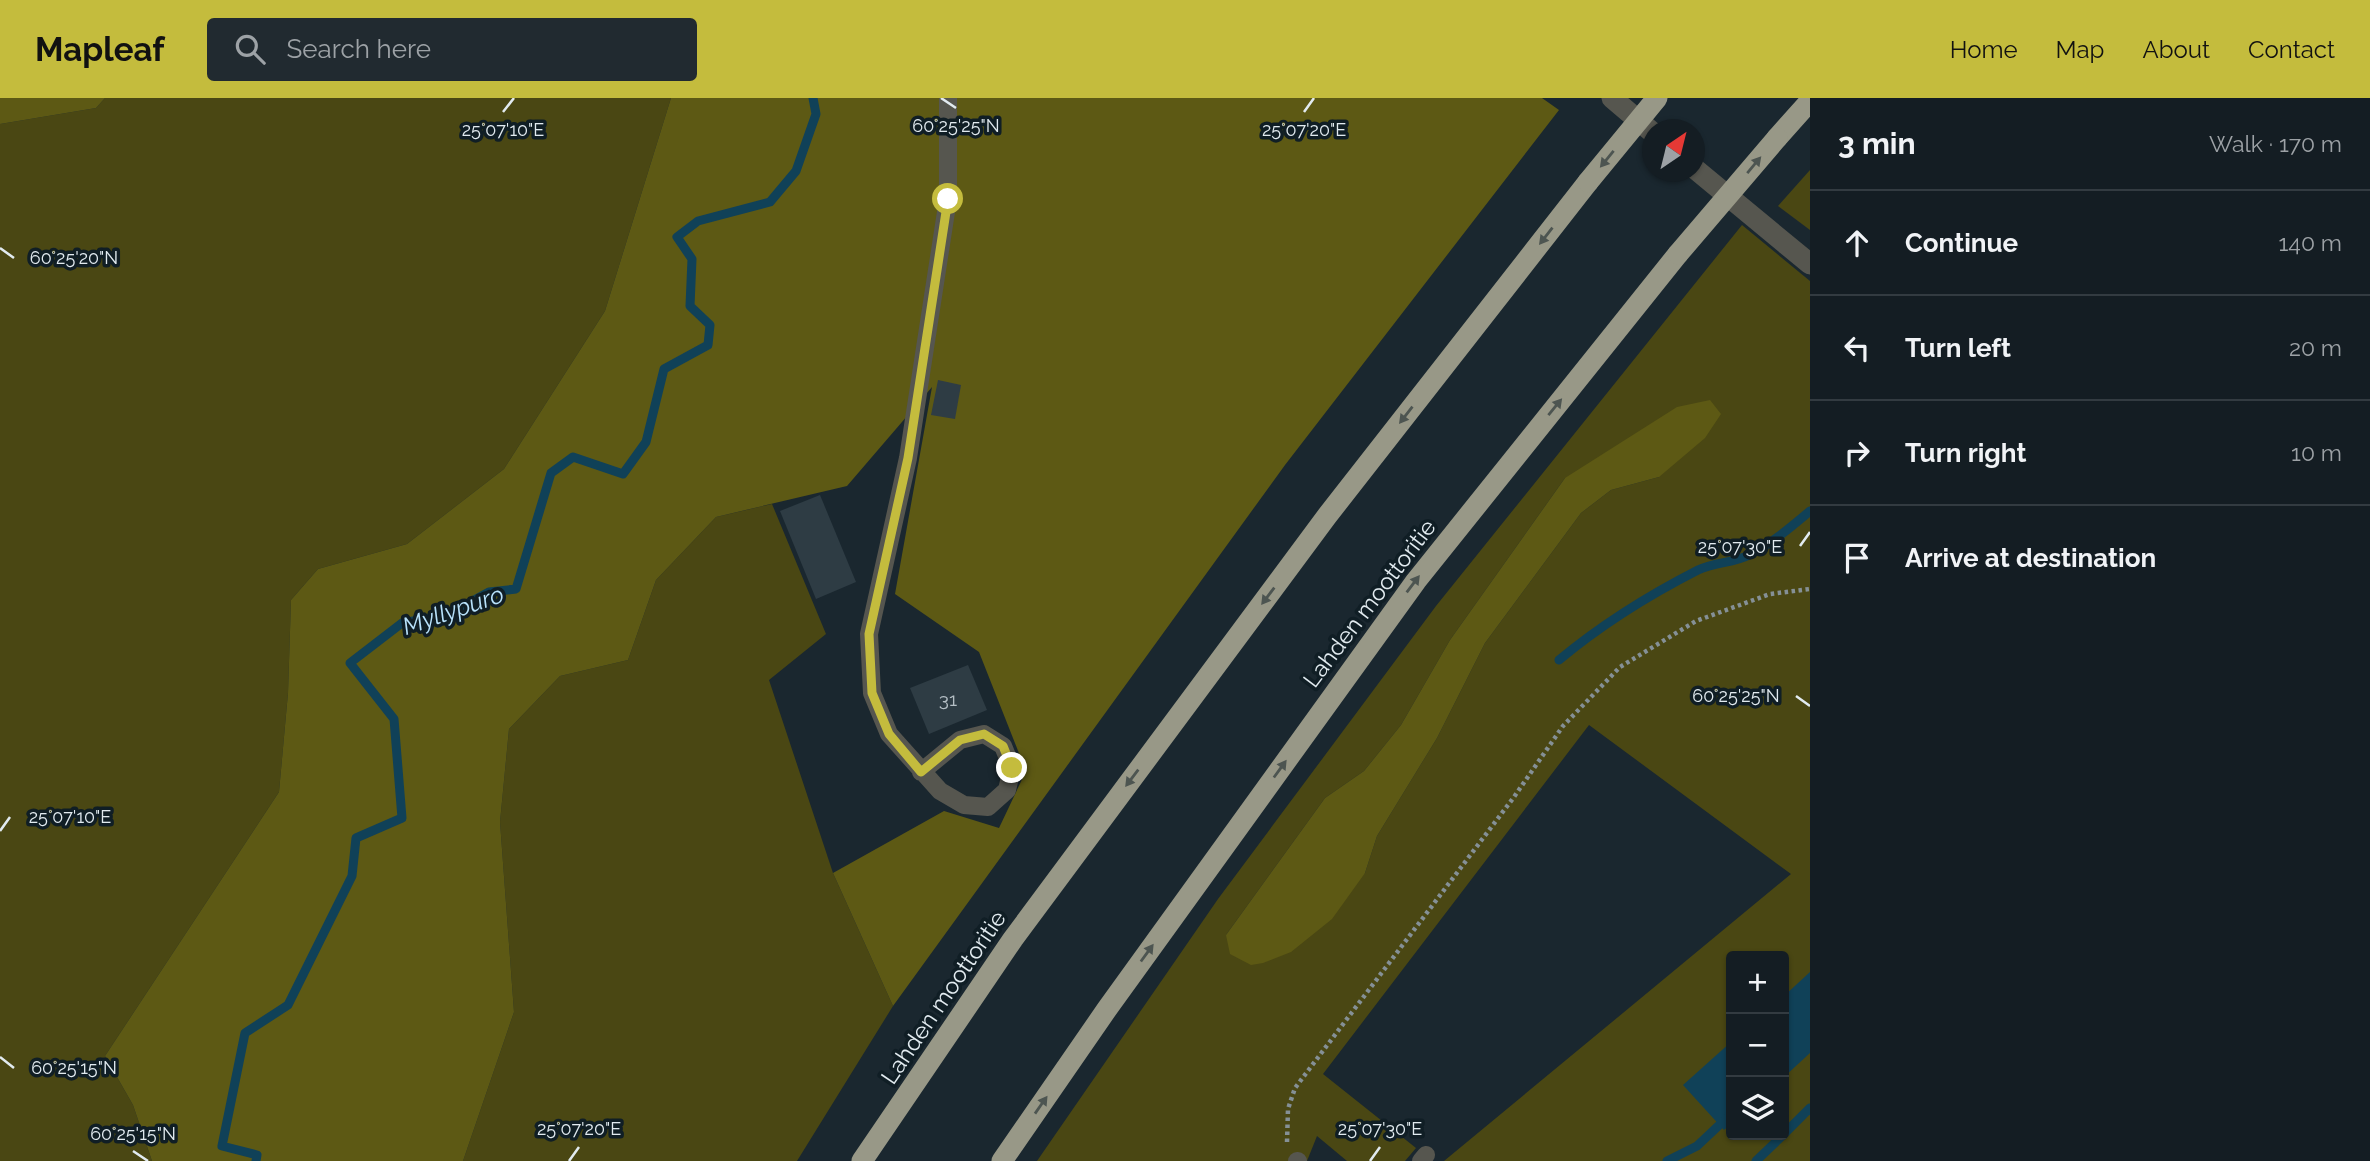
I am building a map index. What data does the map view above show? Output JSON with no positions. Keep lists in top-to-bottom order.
{
  "streets": {
    "highway": ["Lahden moottoritie"]
  },
  "water": ["Myllypuro"],
  "house_numbers": ["31"],
  "north": "top right",
  "page": {
    "header": "Mapleaf",
    "search": "Search here",
    "nav": [
      "Home",
      "Map",
      "About",
      "Contact"
    ],
    "heading": ["3 min", "Walk · 170 m"],
    "list": [
      ["Continue", "140 m"],
      ["Turn left", "20 m"],
      ["Turn right", "10 m"],
      "Arrive at destination"
    ],
    "map_buttons": ["+", "−"]
  },
  "coordinates": [
    "60°25'25\"N",
    "25°07'10\"E",
    "25°07'20\"E",
    "60°25'20\"N",
    "25°07'30\"E",
    "60°25'15\"N"
  ]
}
